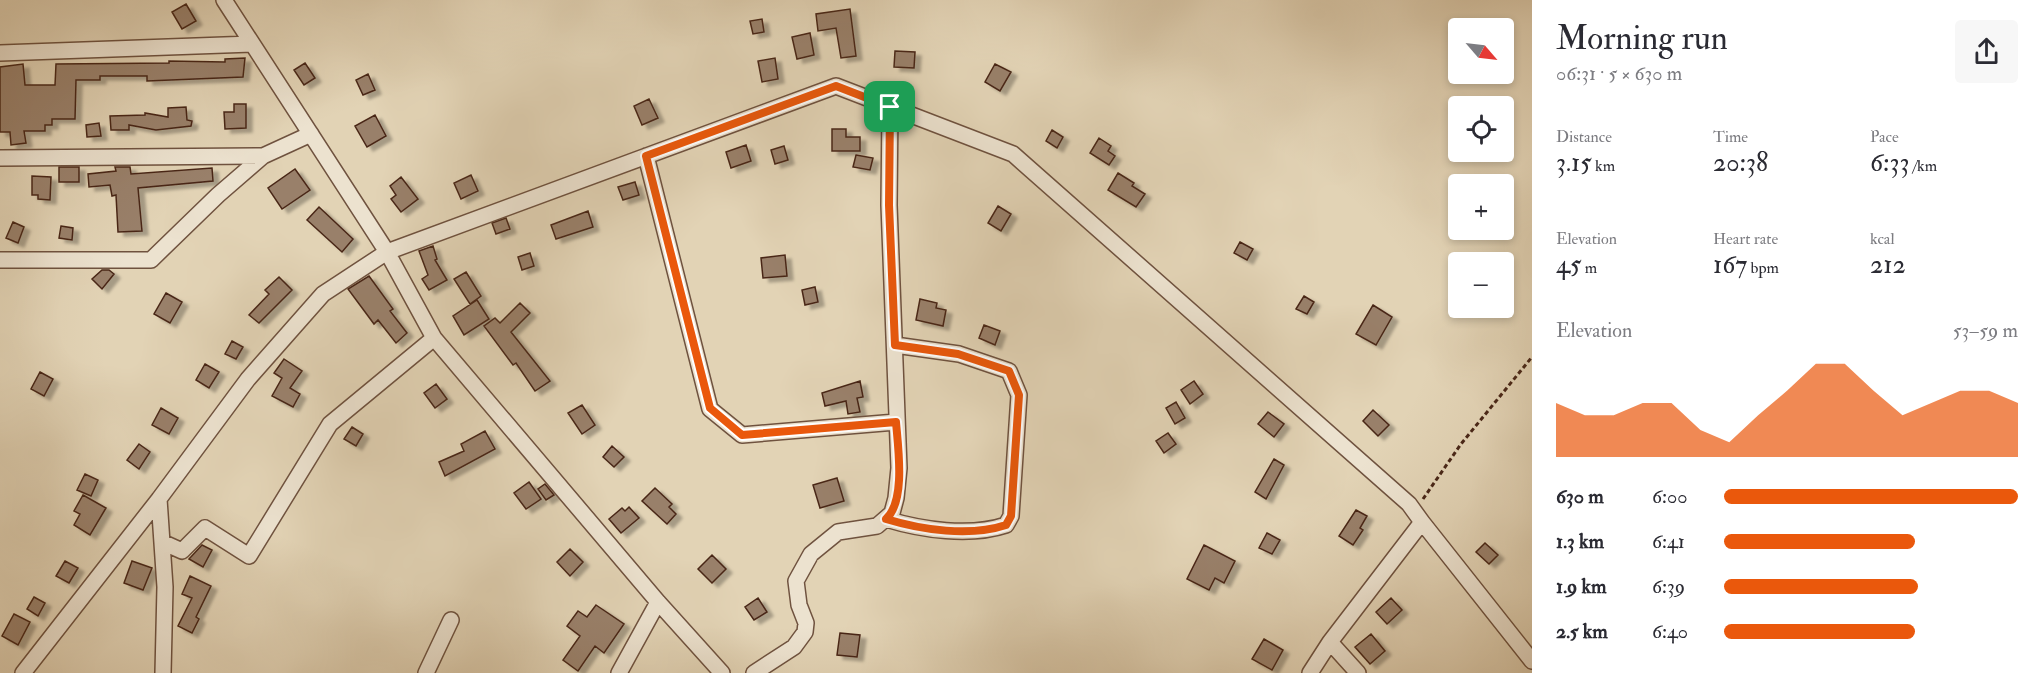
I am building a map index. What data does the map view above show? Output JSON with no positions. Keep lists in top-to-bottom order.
{
  "north": "bottom right",
  "page": {
    "heading": ["Morning run", "06:31 · 5 × 630 m"],
    "map_buttons": ["+", "−"],
    "stats": [
      ["Distance", "3.15 km"],
      ["Time", "20:38"],
      ["Pace", "6:33 /km"],
      ["Elevation", "45 m"],
      ["Heart rate", "167 bpm"],
      ["kcal", "212"]
    ],
    "chart": ["Elevation", "53–59 m"],
    "list": [
      {
        "name": "630 m",
        "note": "6:00"
      },
      {
        "name": "1.3 km",
        "note": "6:41"
      },
      {
        "name": "1.9 km",
        "note": "6:39"
      },
      {
        "name": "2.5 km",
        "note": "6:40"
      }
    ]
  }
}
